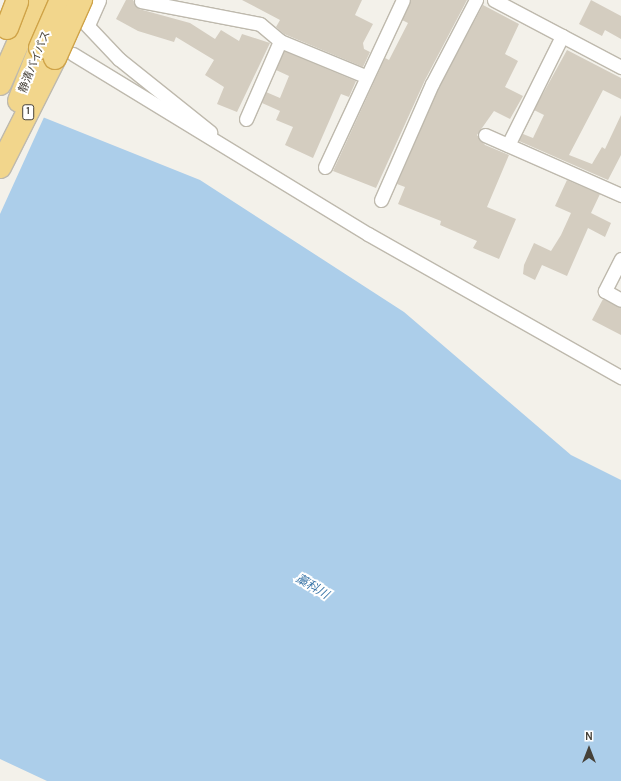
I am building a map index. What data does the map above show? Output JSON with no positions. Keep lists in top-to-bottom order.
{
  "streets": {
    "highway": ["静清バイパス", "1"]
  },
  "water": ["藁科川"],
  "north": "top"
}
